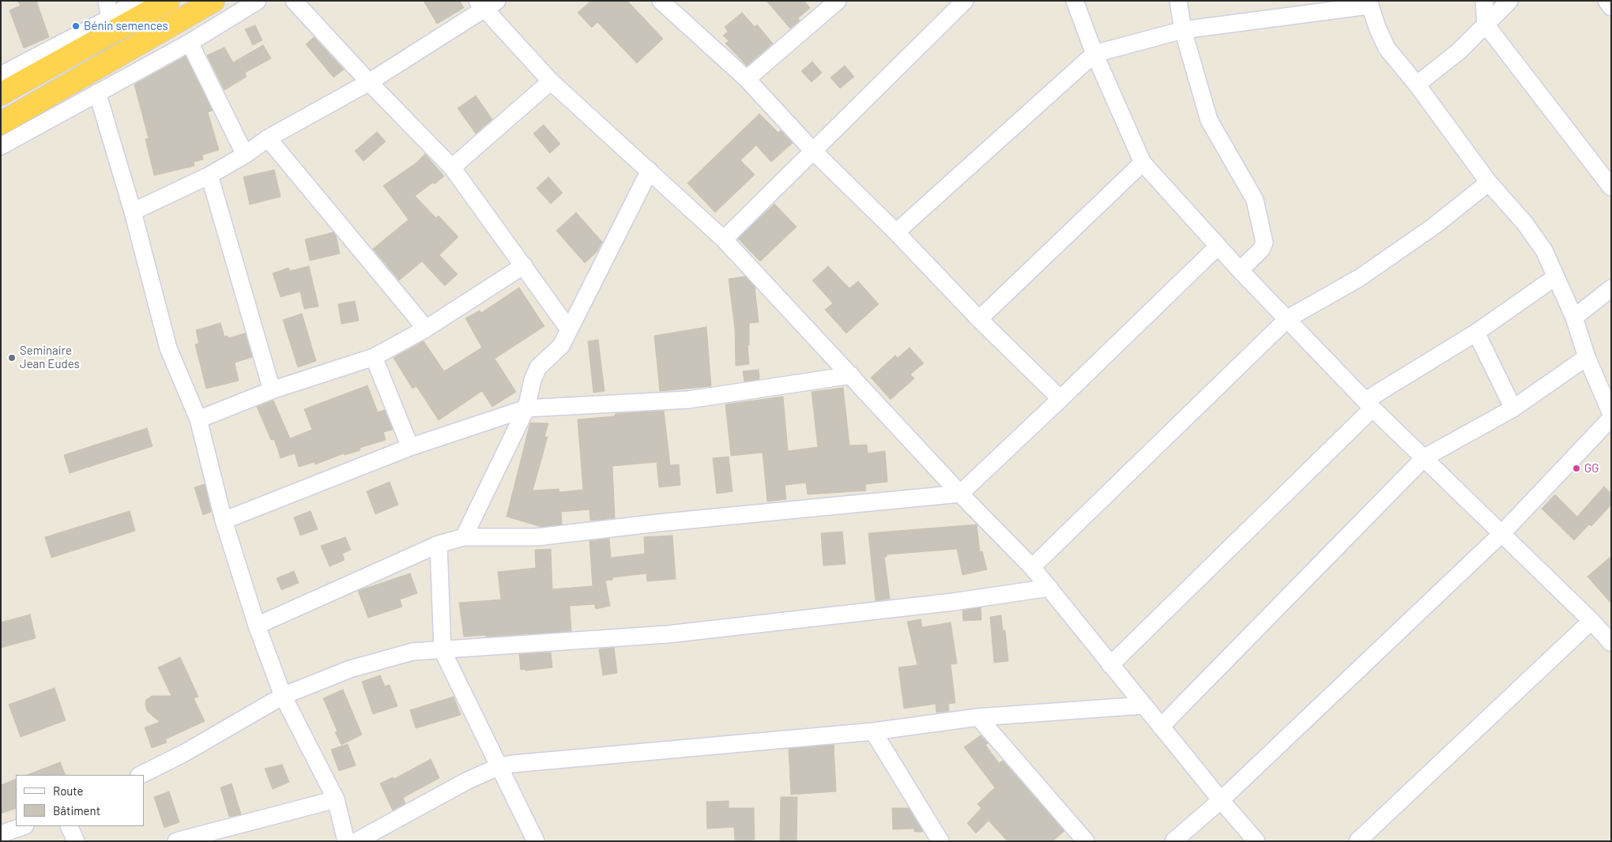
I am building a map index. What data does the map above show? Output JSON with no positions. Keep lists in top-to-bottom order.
{
  "places": ["Bénin semences", "Seminaire Jean Eudes", "GG"],
  "legend": ["Route", "Bâtiment"]
}
